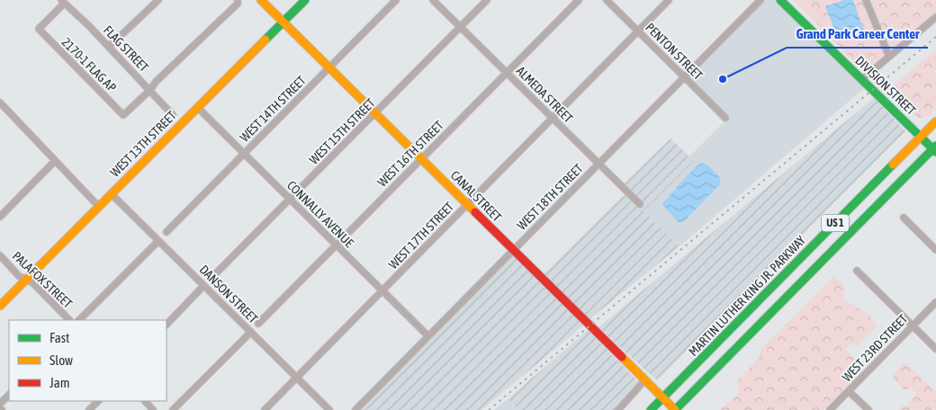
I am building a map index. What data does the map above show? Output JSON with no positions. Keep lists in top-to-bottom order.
{
  "streets": {
    "main road": [
      "DIVISION STREET",
      "WEST 13TH STREET",
      "CANAL STREET",
      "US 1",
      "MARTIN LUTHER KING JR. PARKWAY"
    ],
    "street": [
      "FLAG STREET",
      "PENTON STREET",
      "2170-1 FLAG AP",
      "ALMEDA STREET",
      "WEST 14TH STREET",
      "WEST 15TH STREET",
      "WEST 16TH STREET",
      "WEST 18TH STREET",
      "CONNALLY AVENUE",
      "WEST 17TH STREET",
      "PALAFOX STREET",
      "DANSON STREET",
      "WEST 23RD STREET"
    ]
  },
  "crossings": [
    ["FLAG STREET", "2170-1 FLAG AP"],
    ["PENTON STREET", "WEST 18TH STREET"],
    ["PENTON STREET", "WEST 17TH STREET"],
    ["DIVISION STREET", "US 1"],
    ["DIVISION STREET", "MARTIN LUTHER KING JR. PARKWAY"],
    ["ALMEDA STREET", "WEST 15TH STREET"],
    ["ALMEDA STREET", "WEST 16TH STREET"],
    ["ALMEDA STREET", "WEST 18TH STREET"],
    ["ALMEDA STREET", "WEST 17TH STREET"],
    ["WEST 14TH STREET", "CANAL STREET"],
    ["WEST 14TH STREET", "CONNALLY AVENUE"],
    ["WEST 15TH STREET", "CANAL STREET"],
    ["WEST 15TH STREET", "CONNALLY AVENUE"],
    ["WEST 13TH STREET", "CANAL STREET"],
    ["WEST 13TH STREET", "CONNALLY AVENUE"],
    ["WEST 13TH STREET", "PALAFOX STREET"],
    ["WEST 13TH STREET", "DANSON STREET"],
    ["WEST 16TH STREET", "CANAL STREET"],
    ["WEST 16TH STREET", "CONNALLY AVENUE"],
    ["CANAL STREET", "WEST 18TH STREET"],
    ["CANAL STREET", "US 1"],
    ["CANAL STREET", "WEST 17TH STREET"],
    ["CANAL STREET", "MARTIN LUTHER KING JR. PARKWAY"],
    ["WEST 18TH STREET", "CONNALLY AVENUE"],
    ["CONNALLY AVENUE", "WEST 17TH STREET"],
    ["WEST 17TH STREET", "DANSON STREET"]
  ],
  "places": ["Grand Park Career Center"],
  "legend": ["Fast", "Slow", "Jam"]
}
